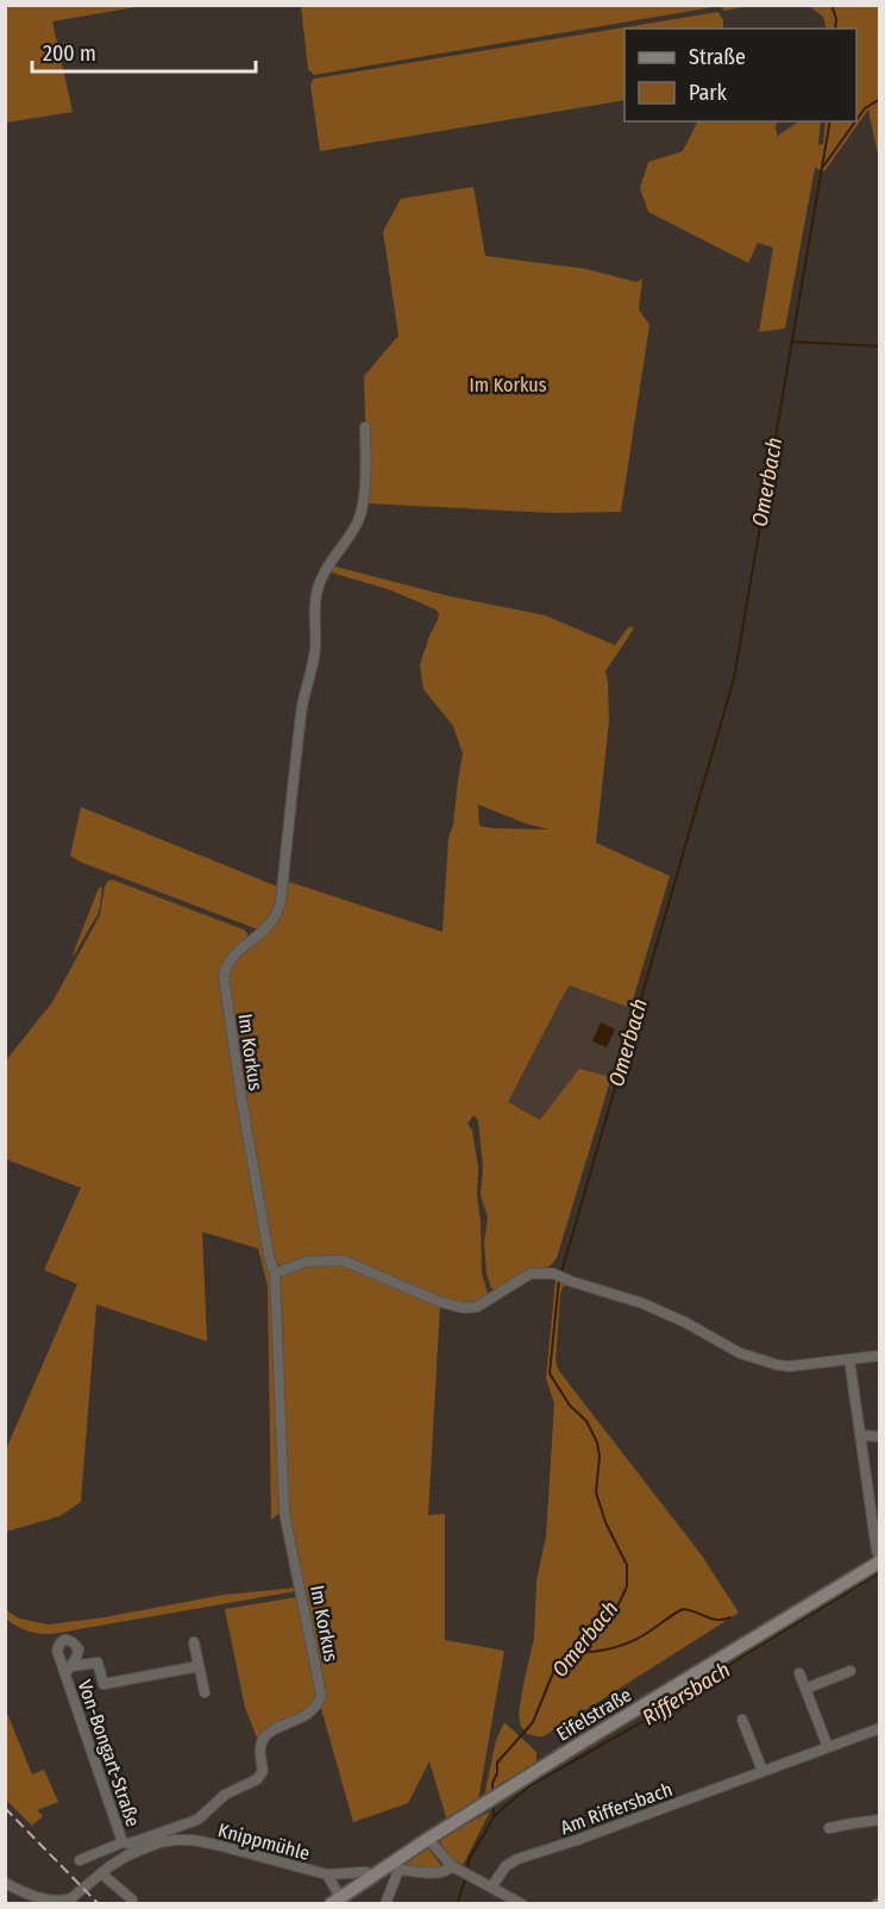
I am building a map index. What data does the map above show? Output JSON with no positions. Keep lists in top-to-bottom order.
{
  "streets": {
    "main road": ["Eifelstraße"],
    "street": [
      "Im Korkus",
      "Von-Bongart-Straße",
      "Am Riffersbach",
      "Knippmühle"
    ]
  },
  "crossings": [
    ["Im Korkus", "Knippmühle"],
    ["Eifelstraße", "Knippmühle"],
    ["Von-Bongart-Straße", "Knippmühle"]
  ],
  "water": ["Omerbach", "Riffersbach"],
  "parks": ["Im Korkus"],
  "legend": ["Straße", "Park"],
  "scale_bar": "200 m"
}
